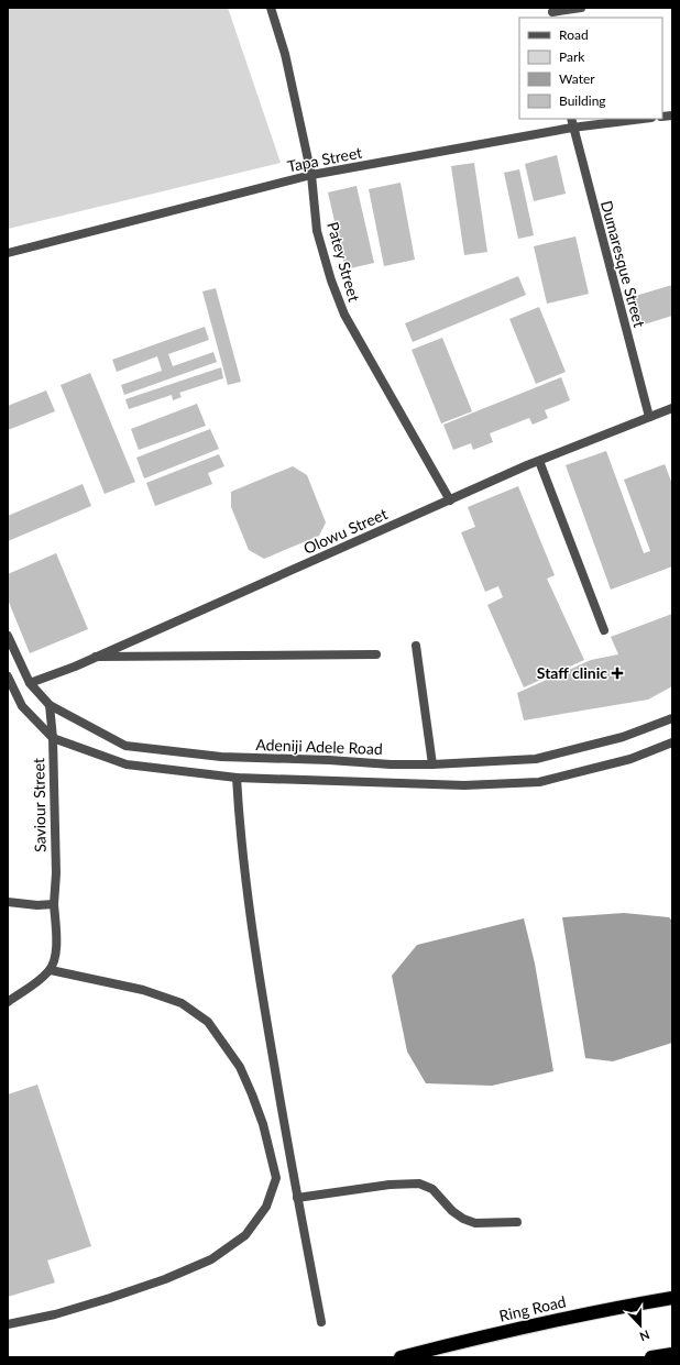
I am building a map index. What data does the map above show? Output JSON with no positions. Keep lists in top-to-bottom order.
{
  "streets": {
    "highway": ["Ring Road"],
    "street": [
      "Tapa Street",
      "Patey Street",
      "Dumaresque Street",
      "Olowu Street",
      "Adeniji Adele Road",
      "Saviour Street"
    ]
  },
  "crossings": [
    ["Tapa Street", "Patey Street"],
    ["Tapa Street", "Dumaresque Street"],
    ["Patey Street", "Olowu Street"],
    ["Dumaresque Street", "Olowu Street"],
    ["Olowu Street", "Adeniji Adele Road"],
    ["Adeniji Adele Road", "Saviour Street"]
  ],
  "places": {
    "health": ["Staff clinic"]
  },
  "legend": [
    "Road",
    "Park",
    "Water",
    "Building"
  ],
  "north": "bottom"
}
